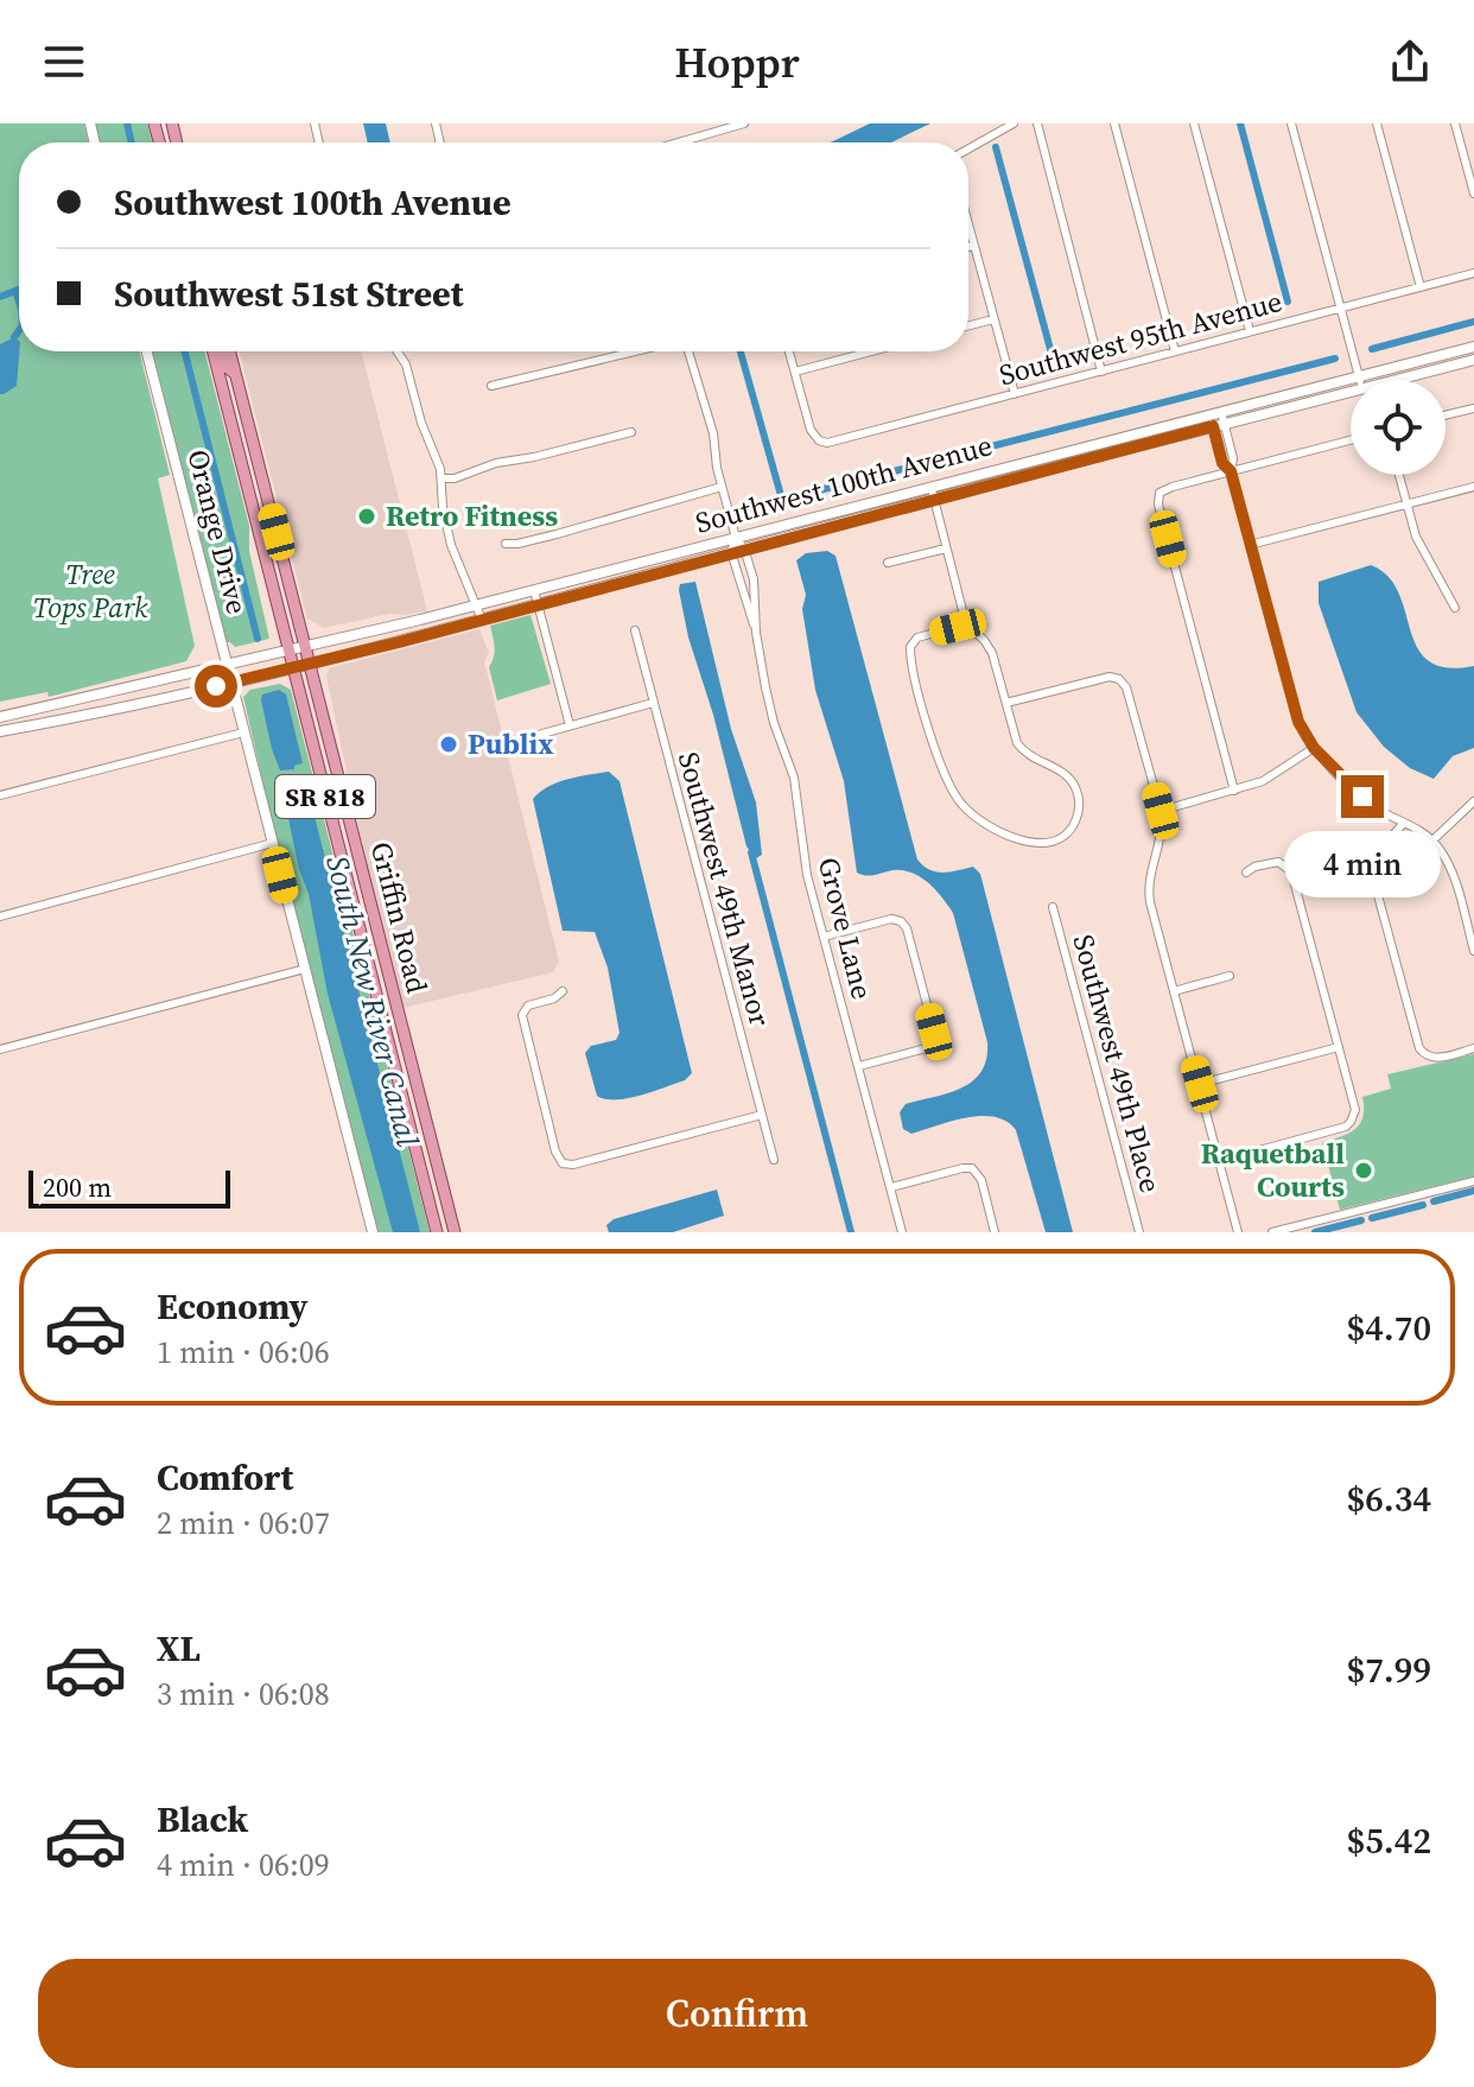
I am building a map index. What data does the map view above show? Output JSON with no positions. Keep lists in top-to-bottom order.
{
  "streets": {
    "main road": [
      "Southwest 100th Avenue",
      "Orange Drive",
      "SR 818",
      "Griffin Road"
    ],
    "street": [
      "Southwest 95th Avenue",
      "Southwest 49th Manor",
      "Grove Lane",
      "Southwest 49th Place"
    ]
  },
  "crossings": [
    ["Southwest 100th Avenue", "Orange Drive"],
    ["Southwest 100th Avenue", "Griffin Road"],
    ["Southwest 100th Avenue", "Grove Lane"]
  ],
  "water": ["South New River Canal"],
  "parks": ["Tree Tops Park"],
  "places": ["Retro Fitness", "Publix", "Raquetball Courts"],
  "scale_bar": "200 m",
  "page": {
    "header": "Hoppr",
    "banner": ["Southwest 100th Avenue", "Southwest 51st Street"],
    "bubble": "4 min",
    "scale": "200 m",
    "list": [
      {
        "name": "Economy",
        "note": "1 min · 06:06",
        "value": "$4.70"
      },
      {
        "name": "Comfort",
        "note": "2 min · 06:07",
        "value": "$6.34"
      },
      {
        "name": "XL",
        "note": "3 min · 06:08",
        "value": "$7.99"
      },
      {
        "name": "Black",
        "note": "4 min · 06:09",
        "value": "$5.42"
      }
    ],
    "buttons": "Confirm"
  }
}
